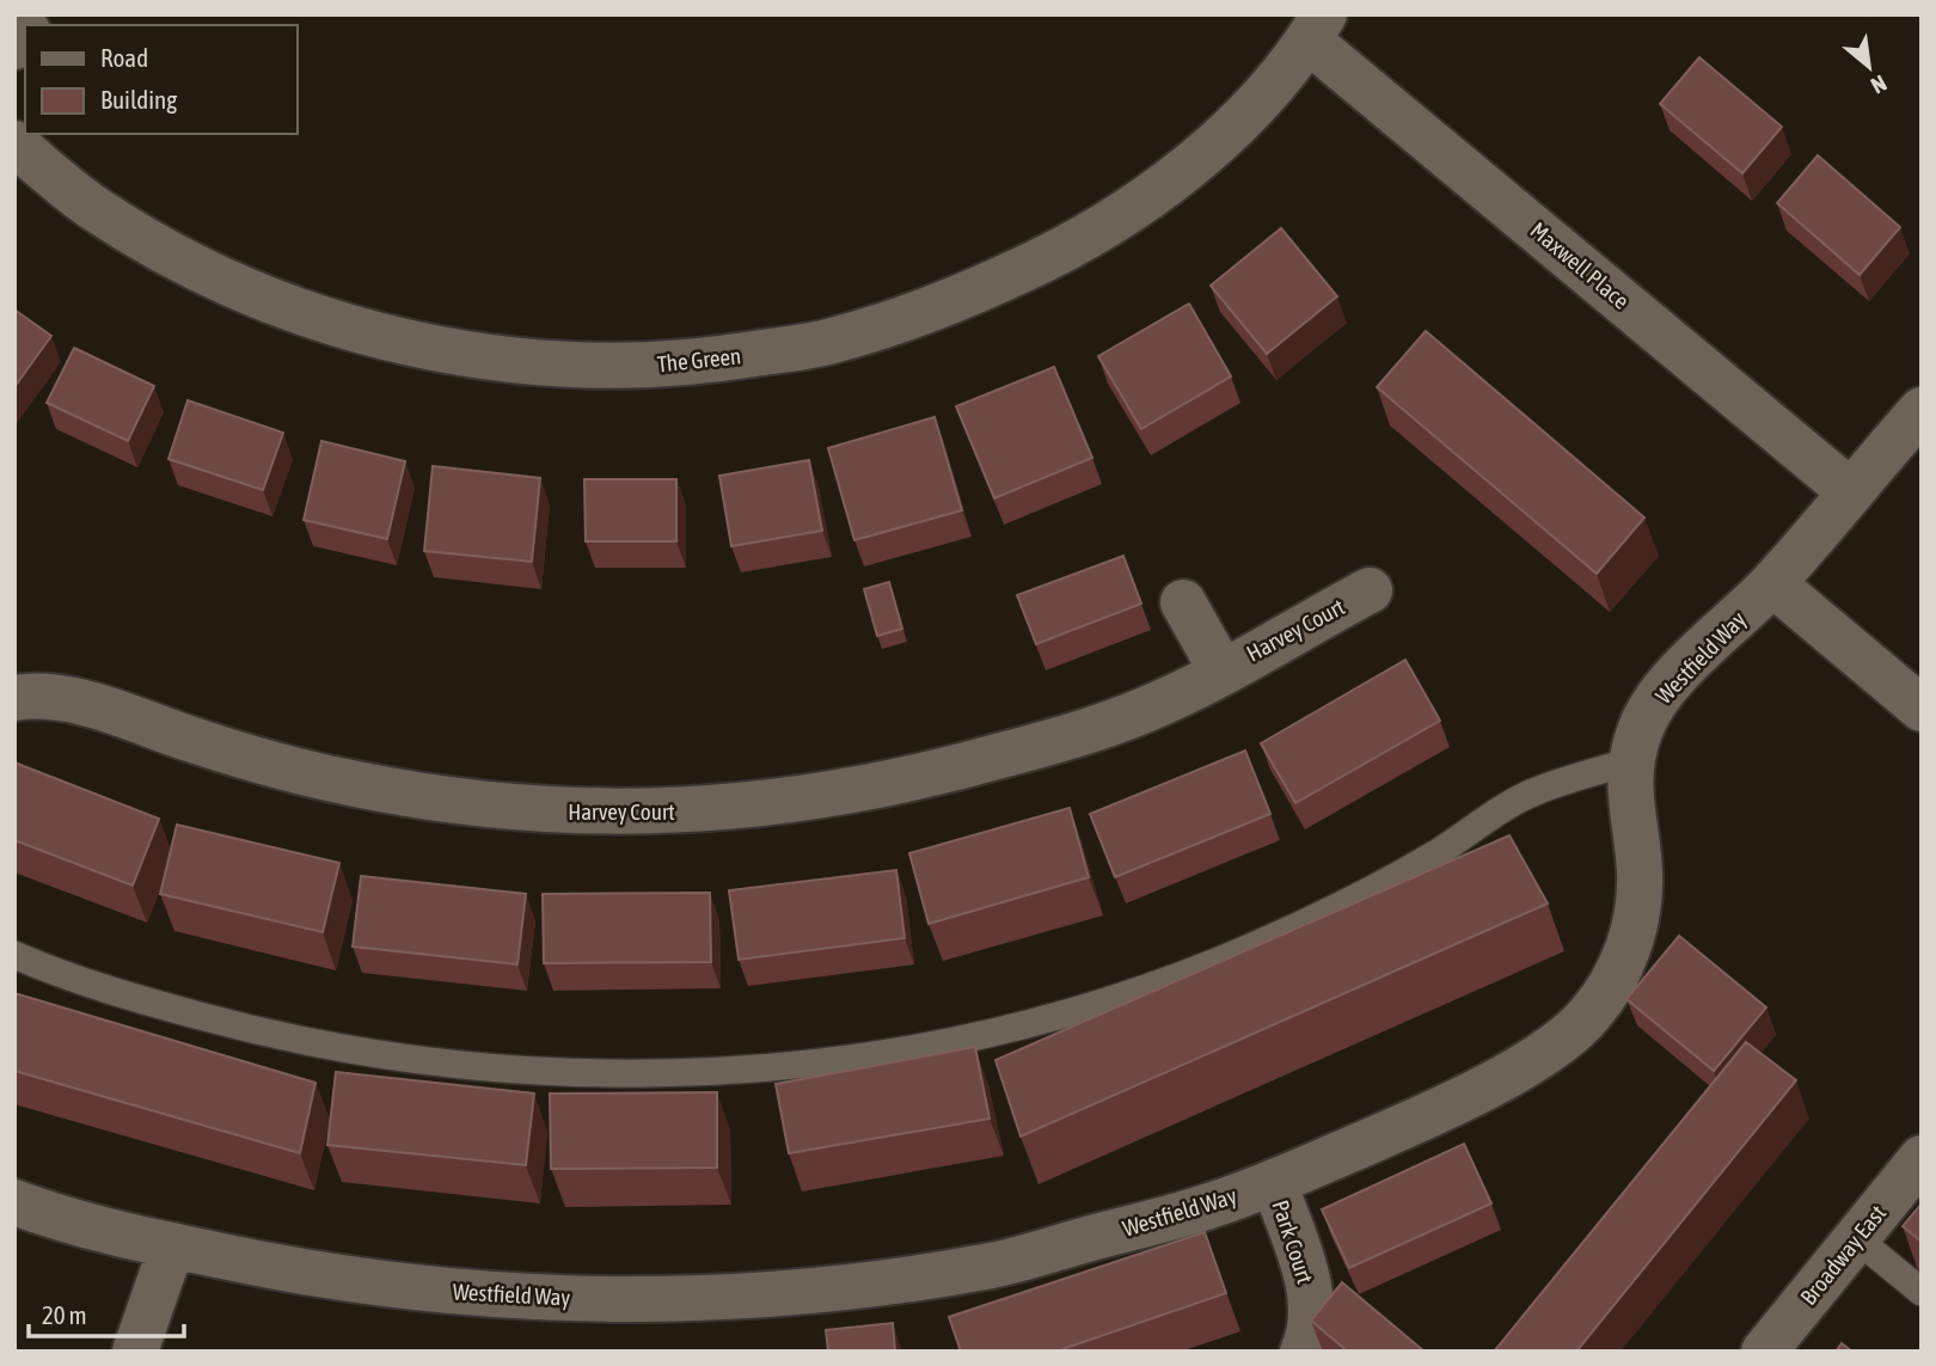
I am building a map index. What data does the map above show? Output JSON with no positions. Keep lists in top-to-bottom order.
{
  "streets": {
    "street": [
      "Maxwell Place",
      "The Green",
      "Harvey Court",
      "Westfield Way",
      "Park Court",
      "Broadway East"
    ]
  },
  "crossings": [
    ["Maxwell Place", "The Green"],
    ["Maxwell Place", "Westfield Way"],
    ["Westfield Way", "Park Court"]
  ],
  "legend": ["Road", "Building"],
  "scale_bar": "20 m",
  "north": "bottom right"
}
